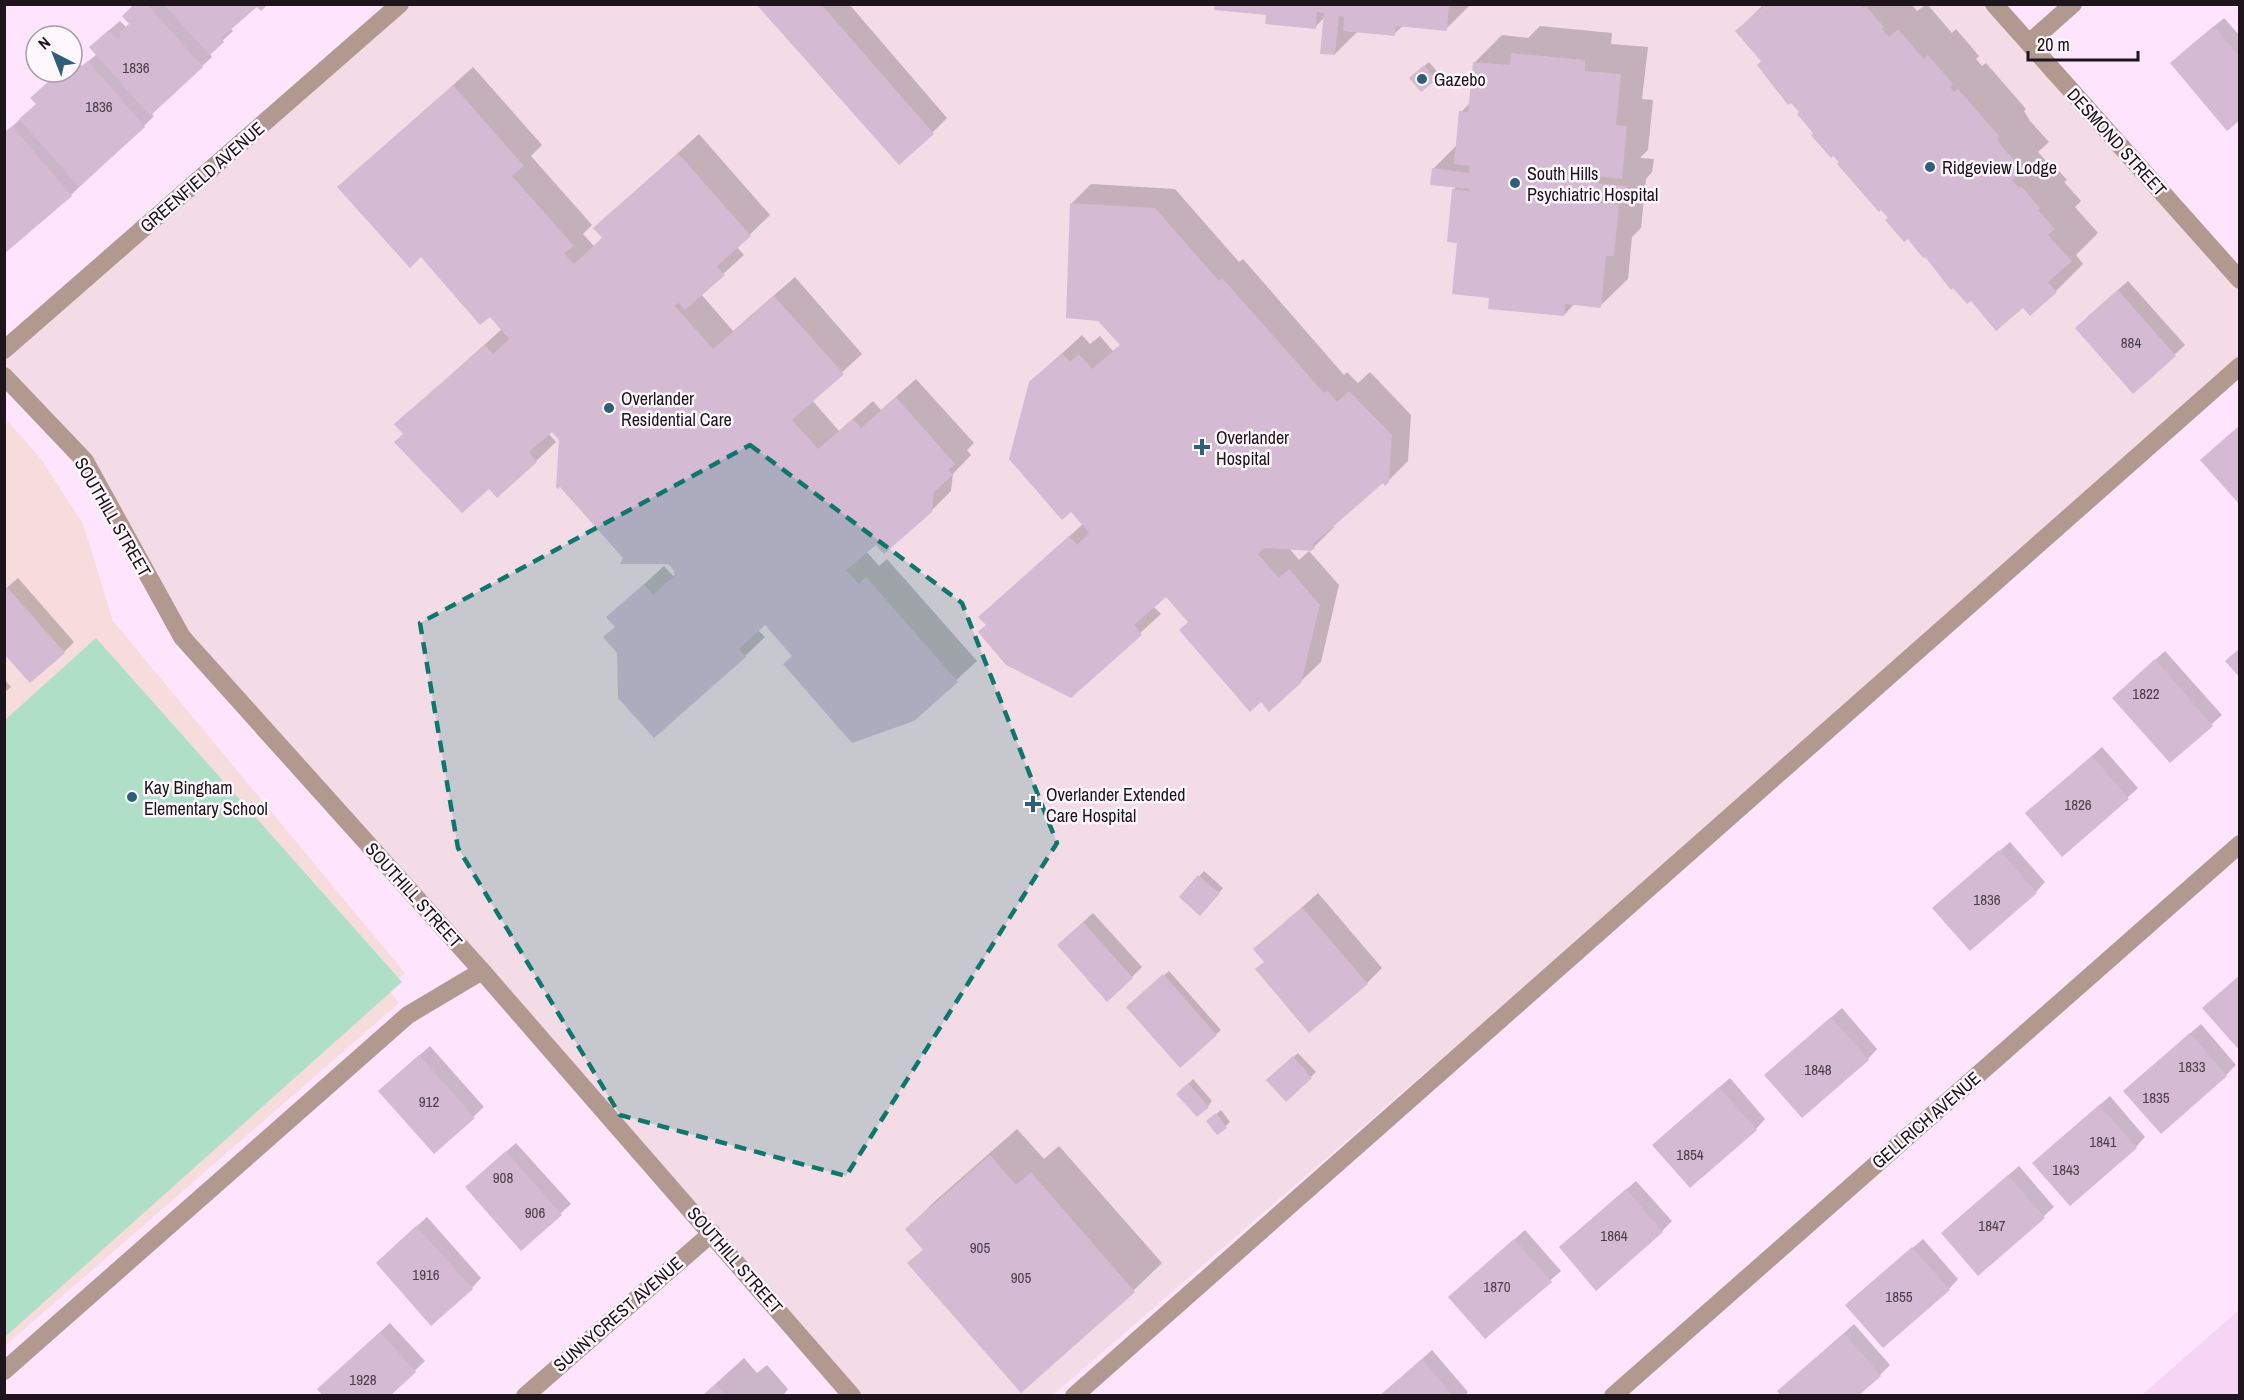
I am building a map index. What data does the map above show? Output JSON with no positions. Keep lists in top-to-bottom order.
{
  "streets": {
    "street": [
      "DESMOND STREET",
      "GREENFIELD AVENUE",
      "SOUTHILL STREET",
      "GELLRICH AVENUE",
      "SUNNYCREST AVENUE"
    ]
  },
  "crossings": [
    ["SOUTHILL STREET", "SUNNYCREST AVENUE"]
  ],
  "places": {
    "other": [
      "Gazebo",
      "Ridgeview Lodge",
      "South Hills Psychiatric Hospital",
      "Overlander Residential Care",
      "Kay Bingham Elementary School"
    ],
    "health": ["Overlander Hospital", "Overlander Extended Care Hospital"]
  },
  "house_numbers": [
    "1836",
    "1836",
    "884",
    "1822",
    "1826",
    "1836",
    "1833",
    "1848",
    "1835",
    "912",
    "1841",
    "1854",
    "1843",
    "908",
    "906",
    "1847",
    "1864",
    "905",
    "1916",
    "905",
    "1870",
    "1855",
    "1928"
  ],
  "scale_bar": "20 m",
  "north": "top left"
}
